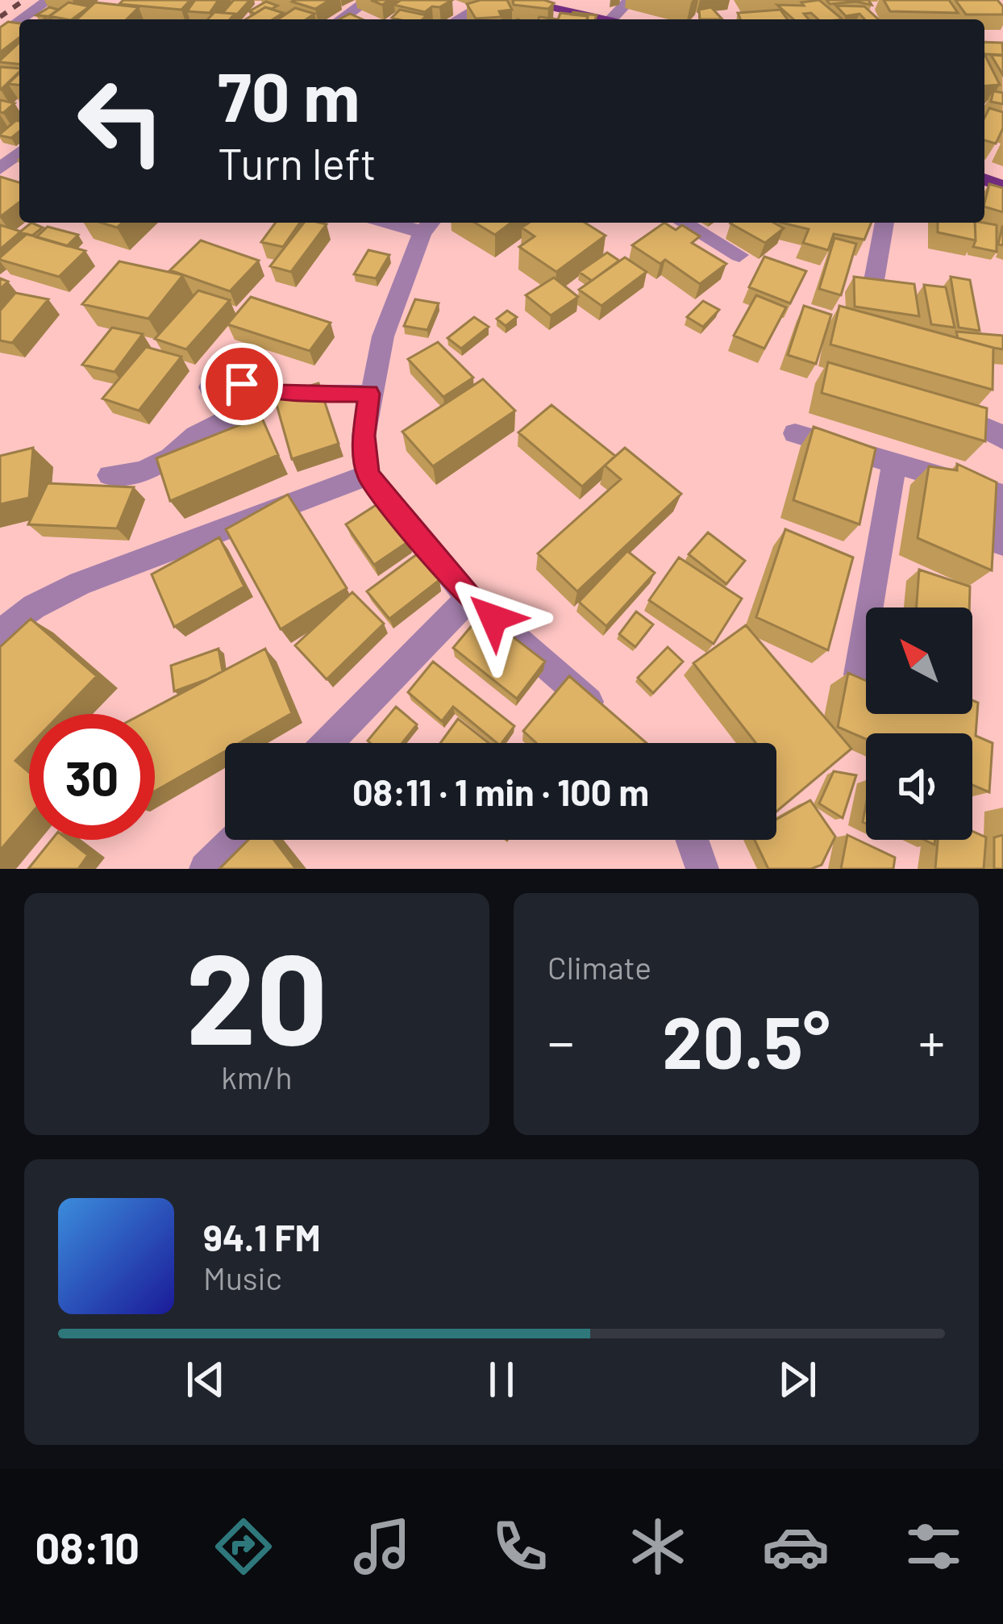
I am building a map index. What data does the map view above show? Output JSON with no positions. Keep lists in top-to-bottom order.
{
  "north": "top left",
  "page": {
    "turn": ["70 m", "Turn left"],
    "limit": "30",
    "trip": "08:11 · 1 min · 100 m",
    "tile": [
      ["20", "km/h"],
      "Climate"
    ],
    "heat": ["−", "20.5°", "+"],
    "song": ["94.1 FM", "Music"],
    "tabs": "08:10"
  }
}
